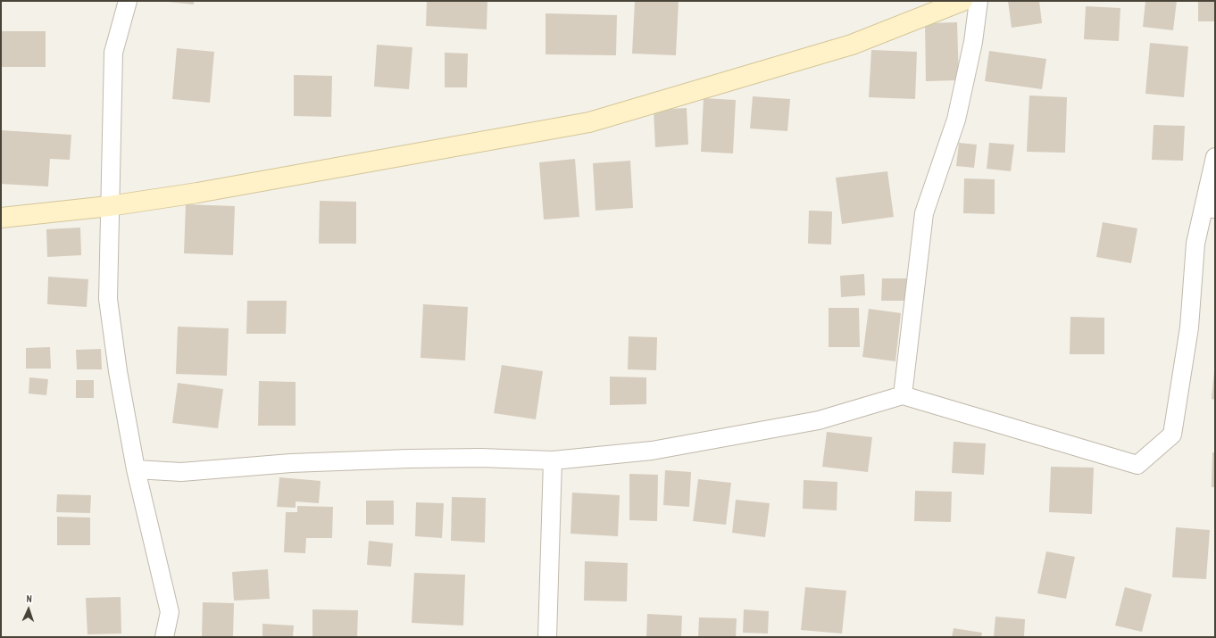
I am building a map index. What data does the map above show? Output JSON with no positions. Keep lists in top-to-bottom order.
{
  "north": "top"
}
